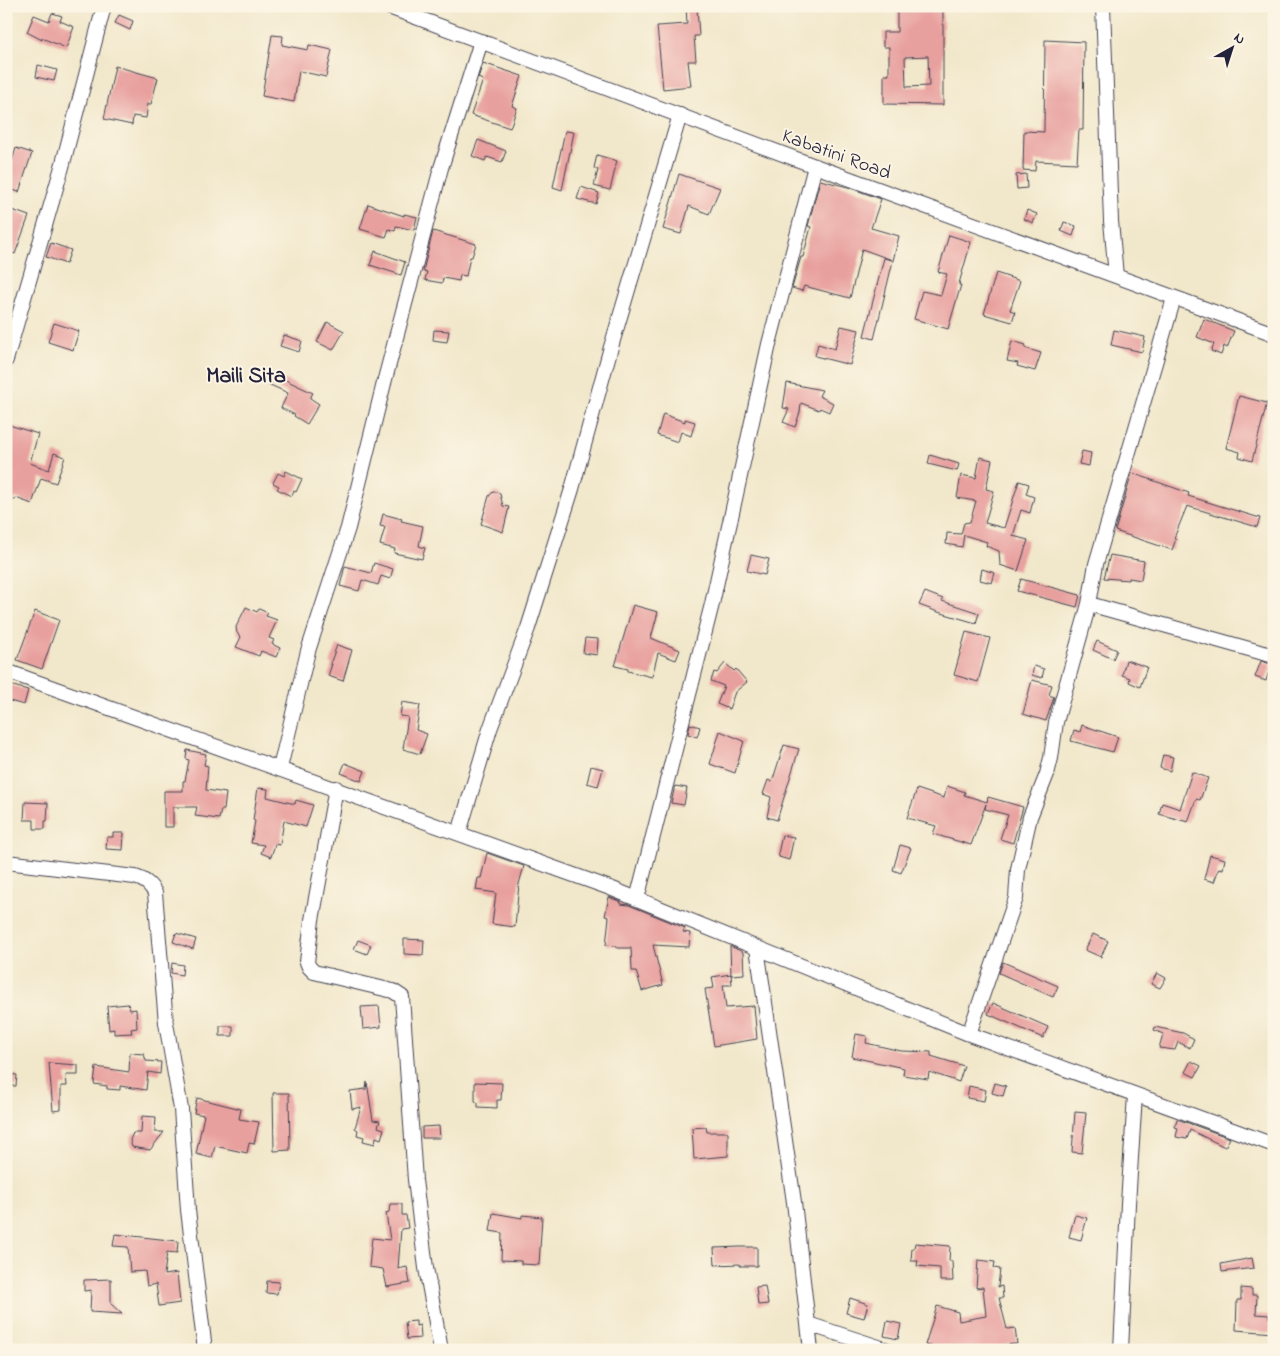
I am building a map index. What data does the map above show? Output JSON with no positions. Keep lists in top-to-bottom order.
{
  "streets": {
    "street": ["Kabatini Road"]
  },
  "districts": ["Maili Sita"],
  "north": "top right"
}
